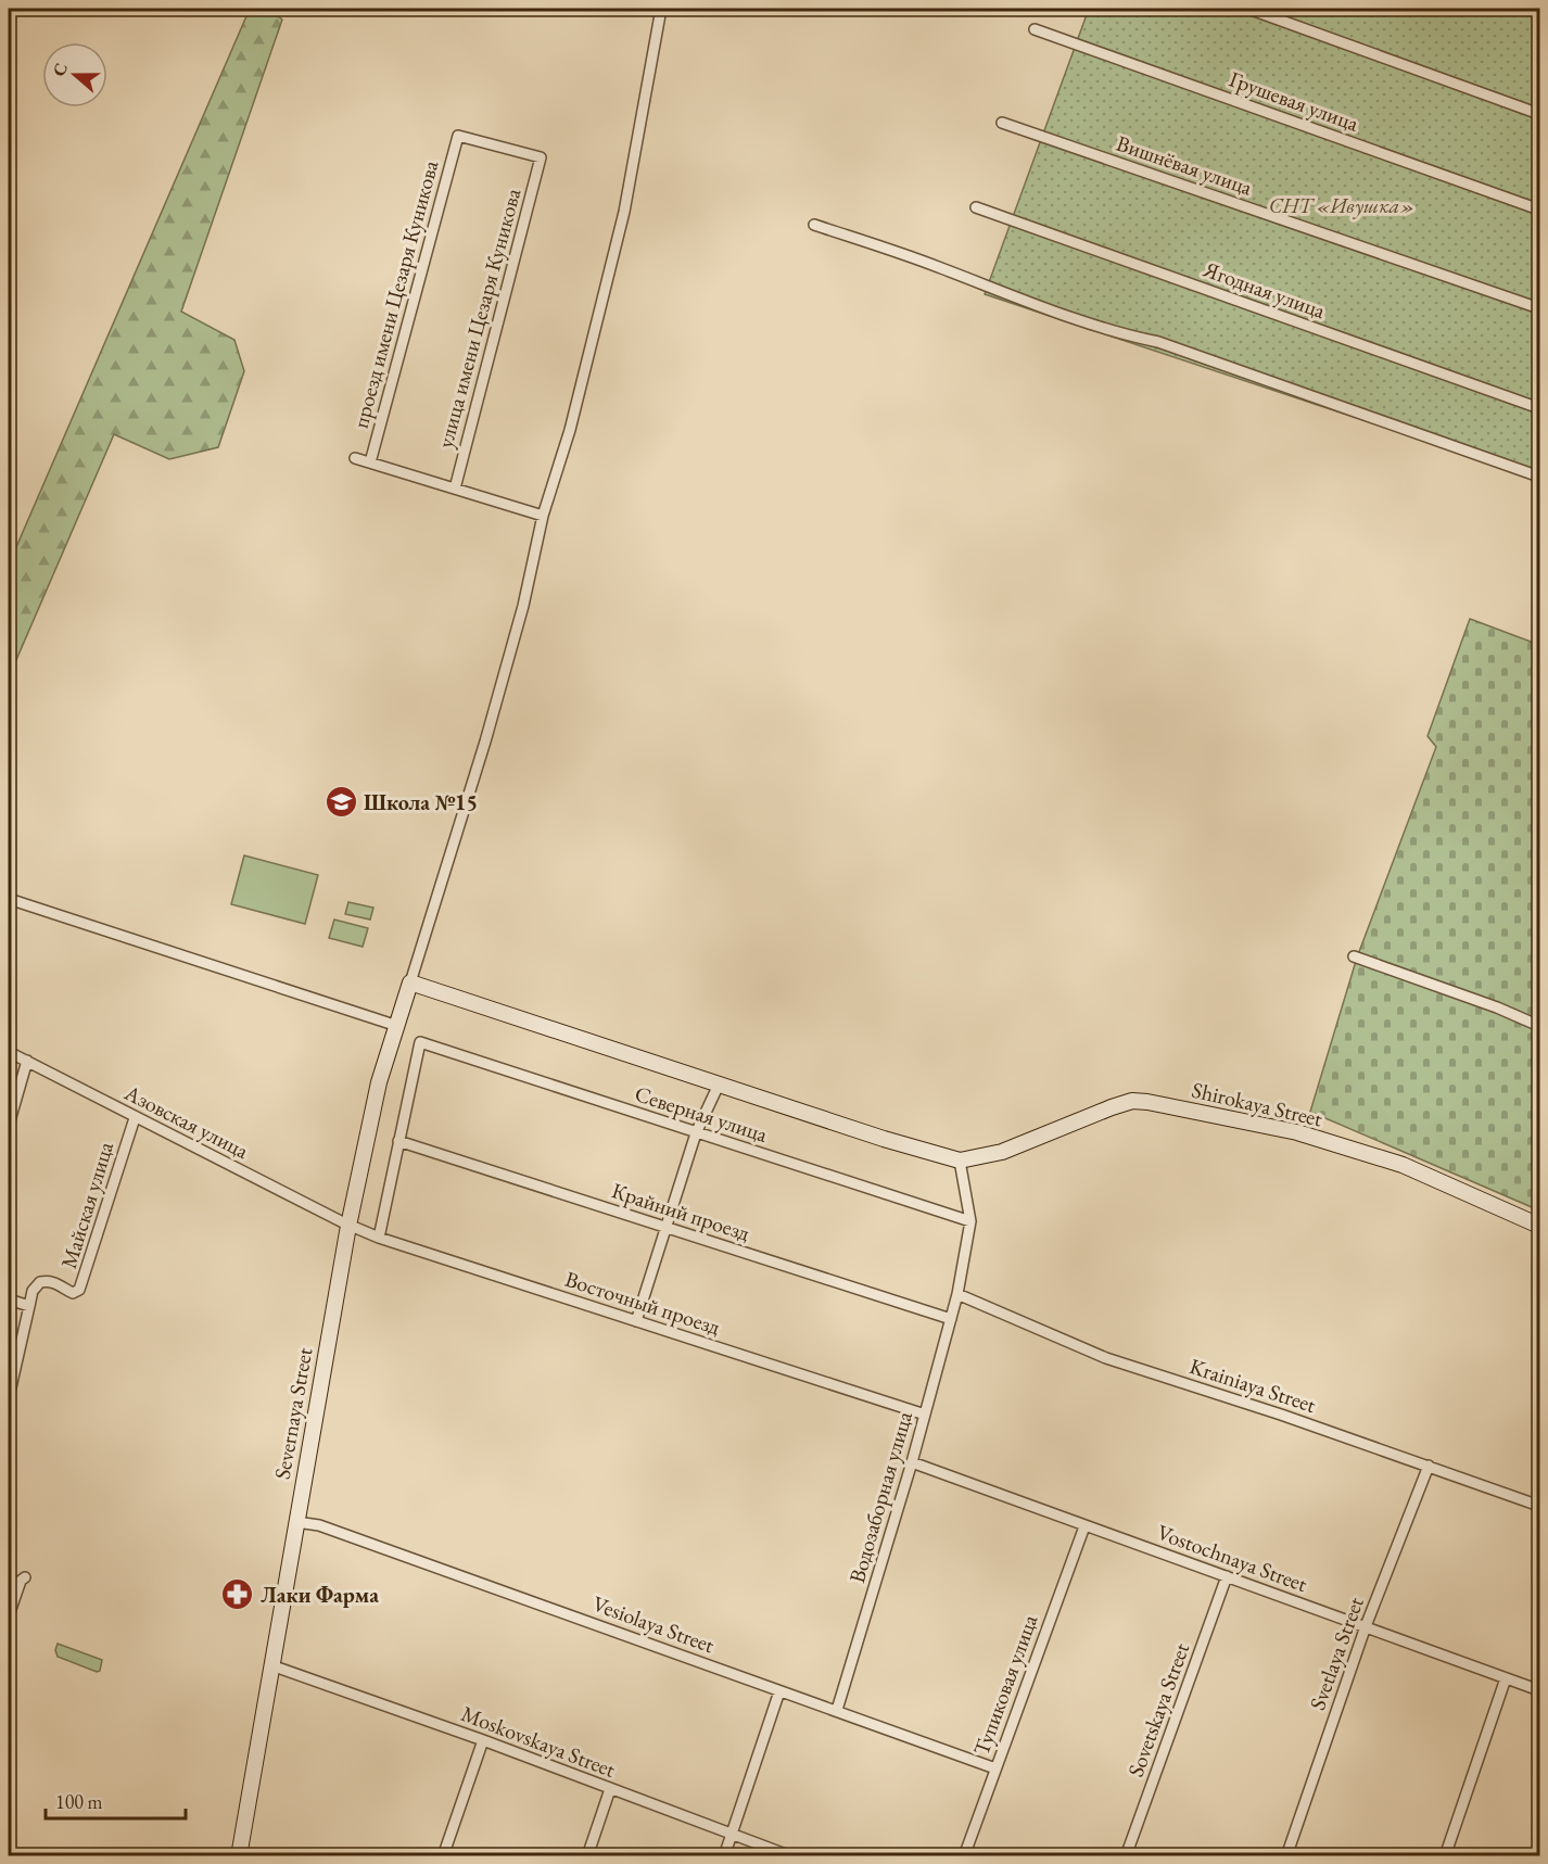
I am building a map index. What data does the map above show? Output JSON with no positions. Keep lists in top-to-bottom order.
{
  "streets": {
    "street": [
      "Грушевая улица",
      "Вишнёвая улица",
      "Ягодная улица",
      "проезд имени Цезаря Куникова",
      "улица имени Цезаря Куникова",
      "Shirokaya Street",
      "Северная улица",
      "Азовская улица",
      "Майская улица",
      "Крайний проезд",
      "Восточный проезд",
      "Krainiaya Street",
      "Severnaya Street",
      "Водозаборная улица",
      "Vostochnaya Street",
      "Vesiolaya Street",
      "Svetlaya Street",
      "Тупиковая улица",
      "Sovetskaya Street",
      "Moskovskaya Street"
    ]
  },
  "crossings": [
    ["проезд имени Цезаря Куникова", "улица имени Цезаря Куникова"],
    ["Северная улица", "Крайний проезд"],
    ["Северная улица", "Водозаборная улица"],
    ["Азовская улица", "Майская улица"],
    ["Азовская улица", "Восточный проезд"],
    ["Азовская улица", "Severnaya Street"],
    ["Крайний проезд", "Водозаборная улица"],
    ["Восточный проезд", "Severnaya Street"],
    ["Восточный проезд", "Водозаборная улица"],
    ["Krainiaya Street", "Водозаборная улица"],
    ["Krainiaya Street", "Svetlaya Street"],
    ["Severnaya Street", "Vesiolaya Street"],
    ["Severnaya Street", "Moskovskaya Street"],
    ["Водозаборная улица", "Vostochnaya Street"],
    ["Водозаборная улица", "Vesiolaya Street"],
    ["Vostochnaya Street", "Svetlaya Street"],
    ["Vostochnaya Street", "Тупиковая улица"],
    ["Vostochnaya Street", "Sovetskaya Street"],
    ["Vesiolaya Street", "Тупиковая улица"]
  ],
  "parks": ["СНТ «Ивушка»"],
  "places": {
    "school or university": ["Школа №15"],
    "pharmacy": ["Лаки Фарма"]
  },
  "scale_bar": "100 m",
  "north": "left"
}
